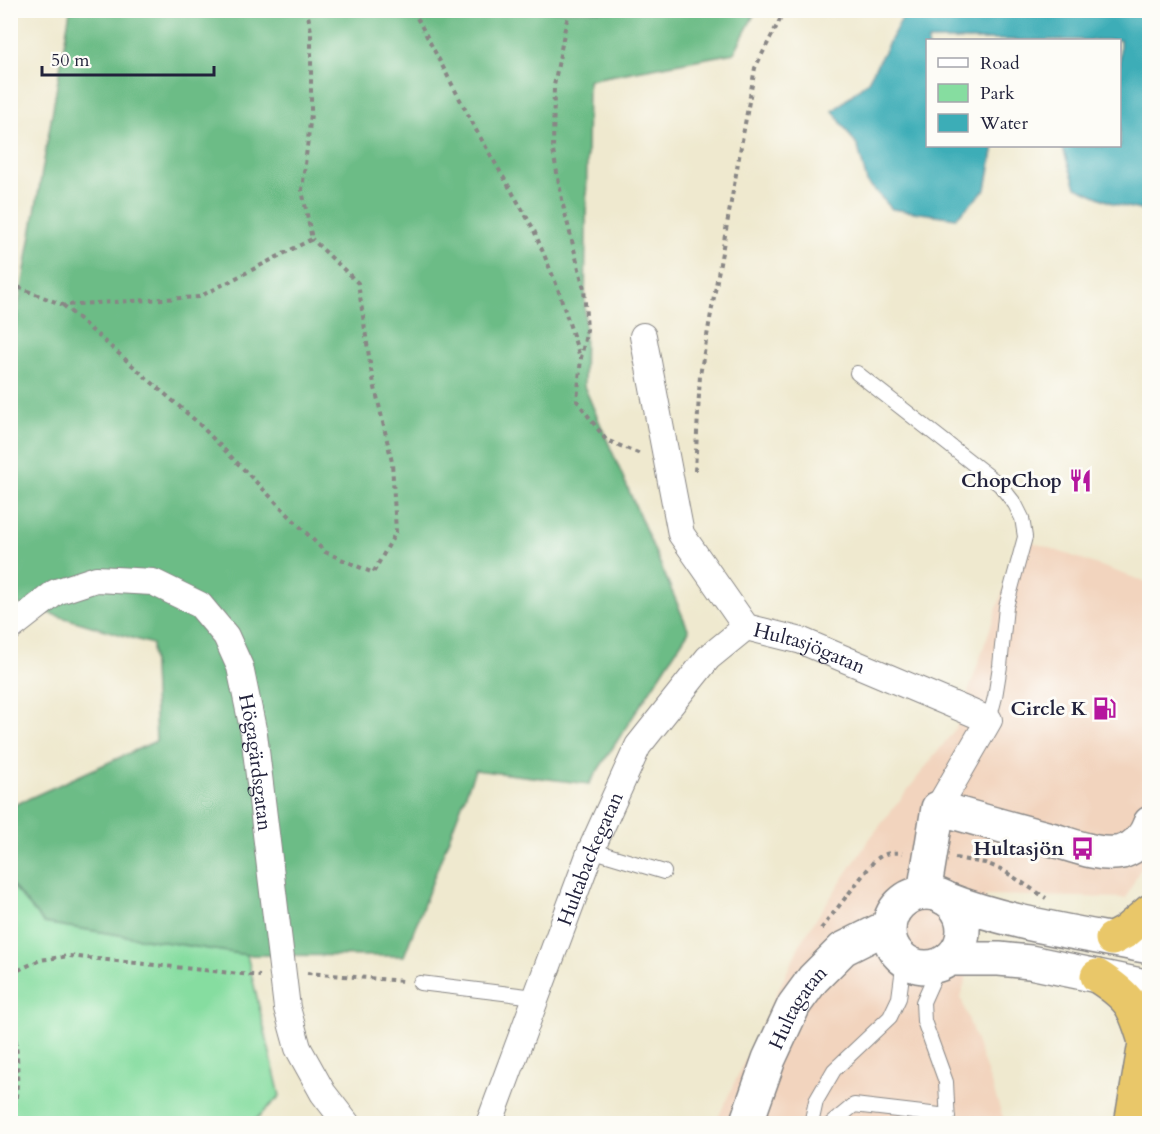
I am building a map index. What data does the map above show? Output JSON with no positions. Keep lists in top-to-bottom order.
{
  "streets": {
    "street": [
      "Hultasjögatan",
      "Högagärdsgatan",
      "Hultabackegatan",
      "Hultagatan"
    ]
  },
  "crossings": [
    ["Hultasjögatan", "Hultabackegatan"]
  ],
  "places": {
    "restaurant": ["ChopChop"],
    "fuel station": ["Circle K"],
    "bus stop": ["Hultasjön"]
  },
  "legend": ["Road", "Park", "Water"],
  "scale_bar": "50 m"
}
